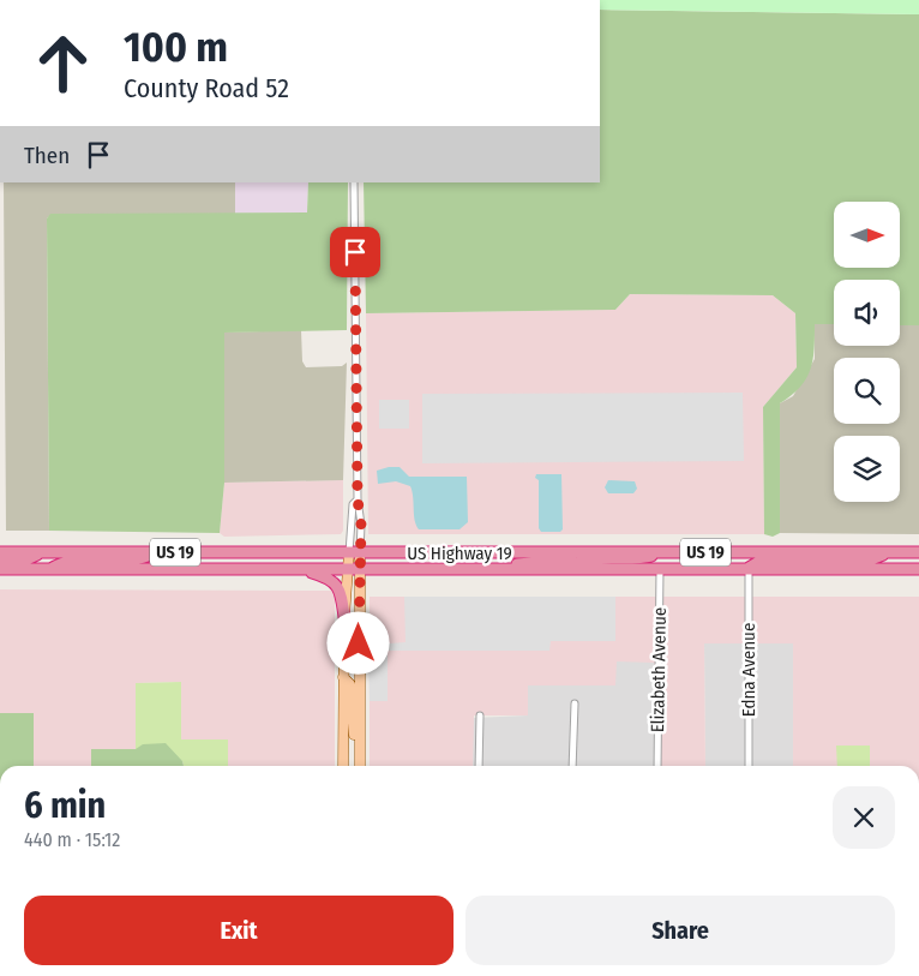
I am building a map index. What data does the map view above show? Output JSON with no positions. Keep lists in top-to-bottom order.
{
  "streets": {
    "highway": ["US 19", "US Highway 19"],
    "street": ["Elizabeth Avenue", "Edna Avenue"]
  },
  "crossings": [
    ["US Highway 19", "Elizabeth Avenue"],
    ["US Highway 19", "Edna Avenue"]
  ],
  "north": "right",
  "page": {
    "turn": ["100 m", "County Road 52"],
    "then": "Then",
    "heading": ["6 min", "440 m · 15:12"],
    "buttons": ["Exit", "Share"]
  }
}
